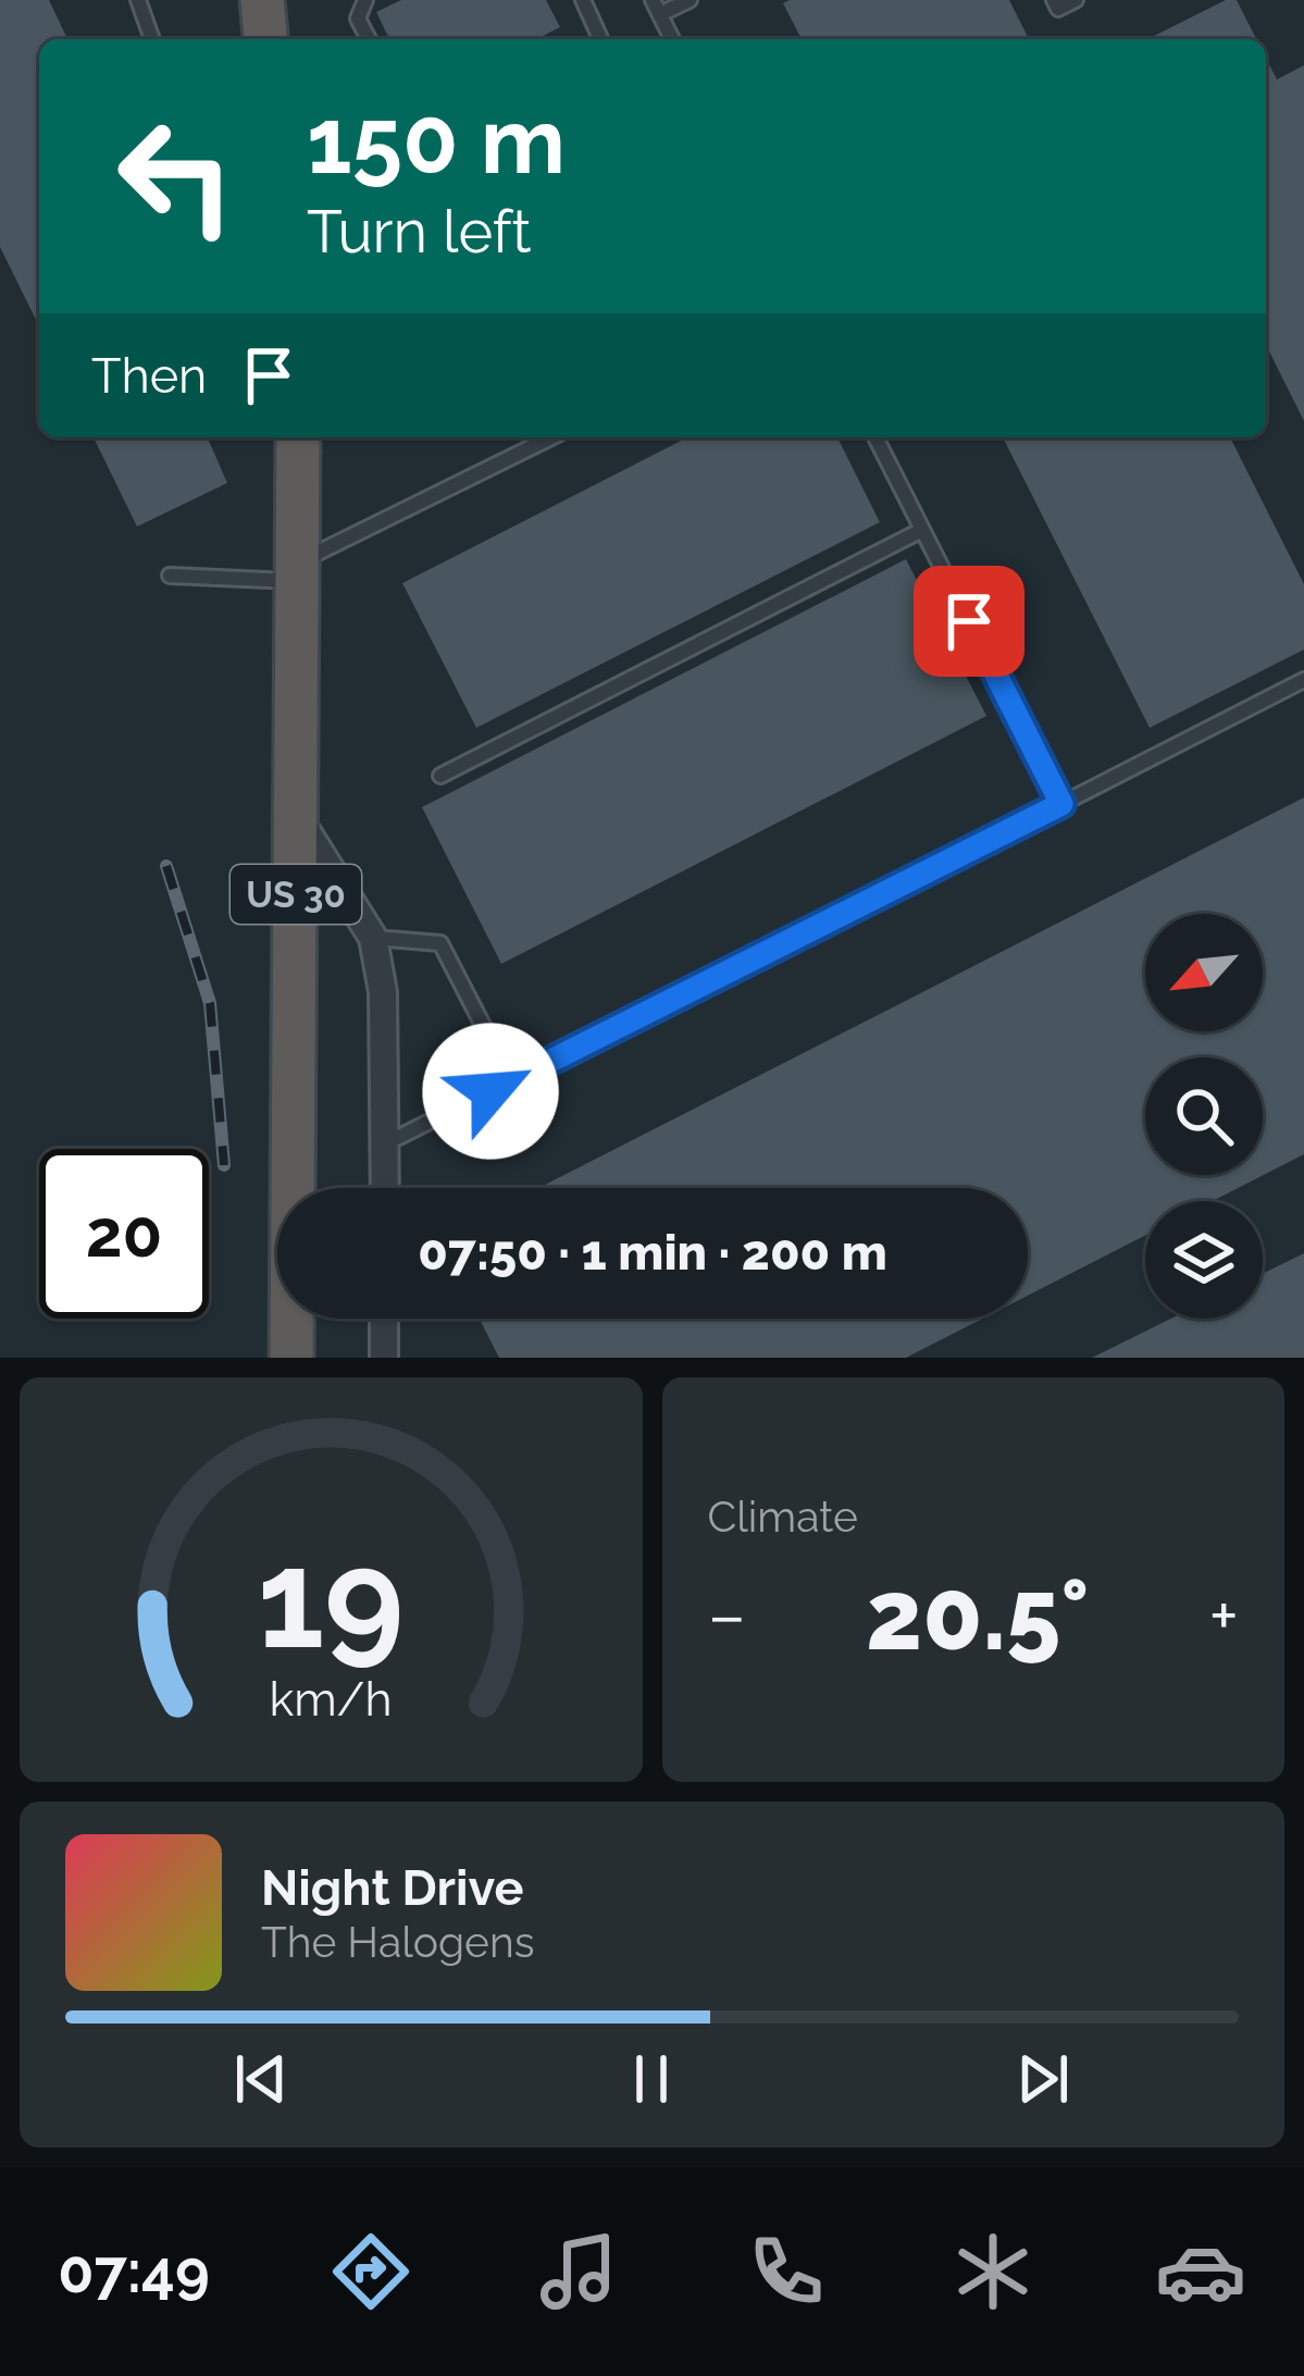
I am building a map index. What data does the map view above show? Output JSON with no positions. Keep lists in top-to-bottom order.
{
  "streets": {
    "highway": ["US 30"]
  },
  "north": "bottom left",
  "page": {
    "turn": ["150 m", "Turn left"],
    "then": "Then",
    "limit": "20",
    "trip": "07:50 · 1 min · 200 m",
    "tile": "Climate",
    "heat": ["−", "20.5°", "+"],
    "song": ["Night Drive", "The Halogens"],
    "tabs": "07:49",
    "gauge": ["19", "km/h"]
  }
}
